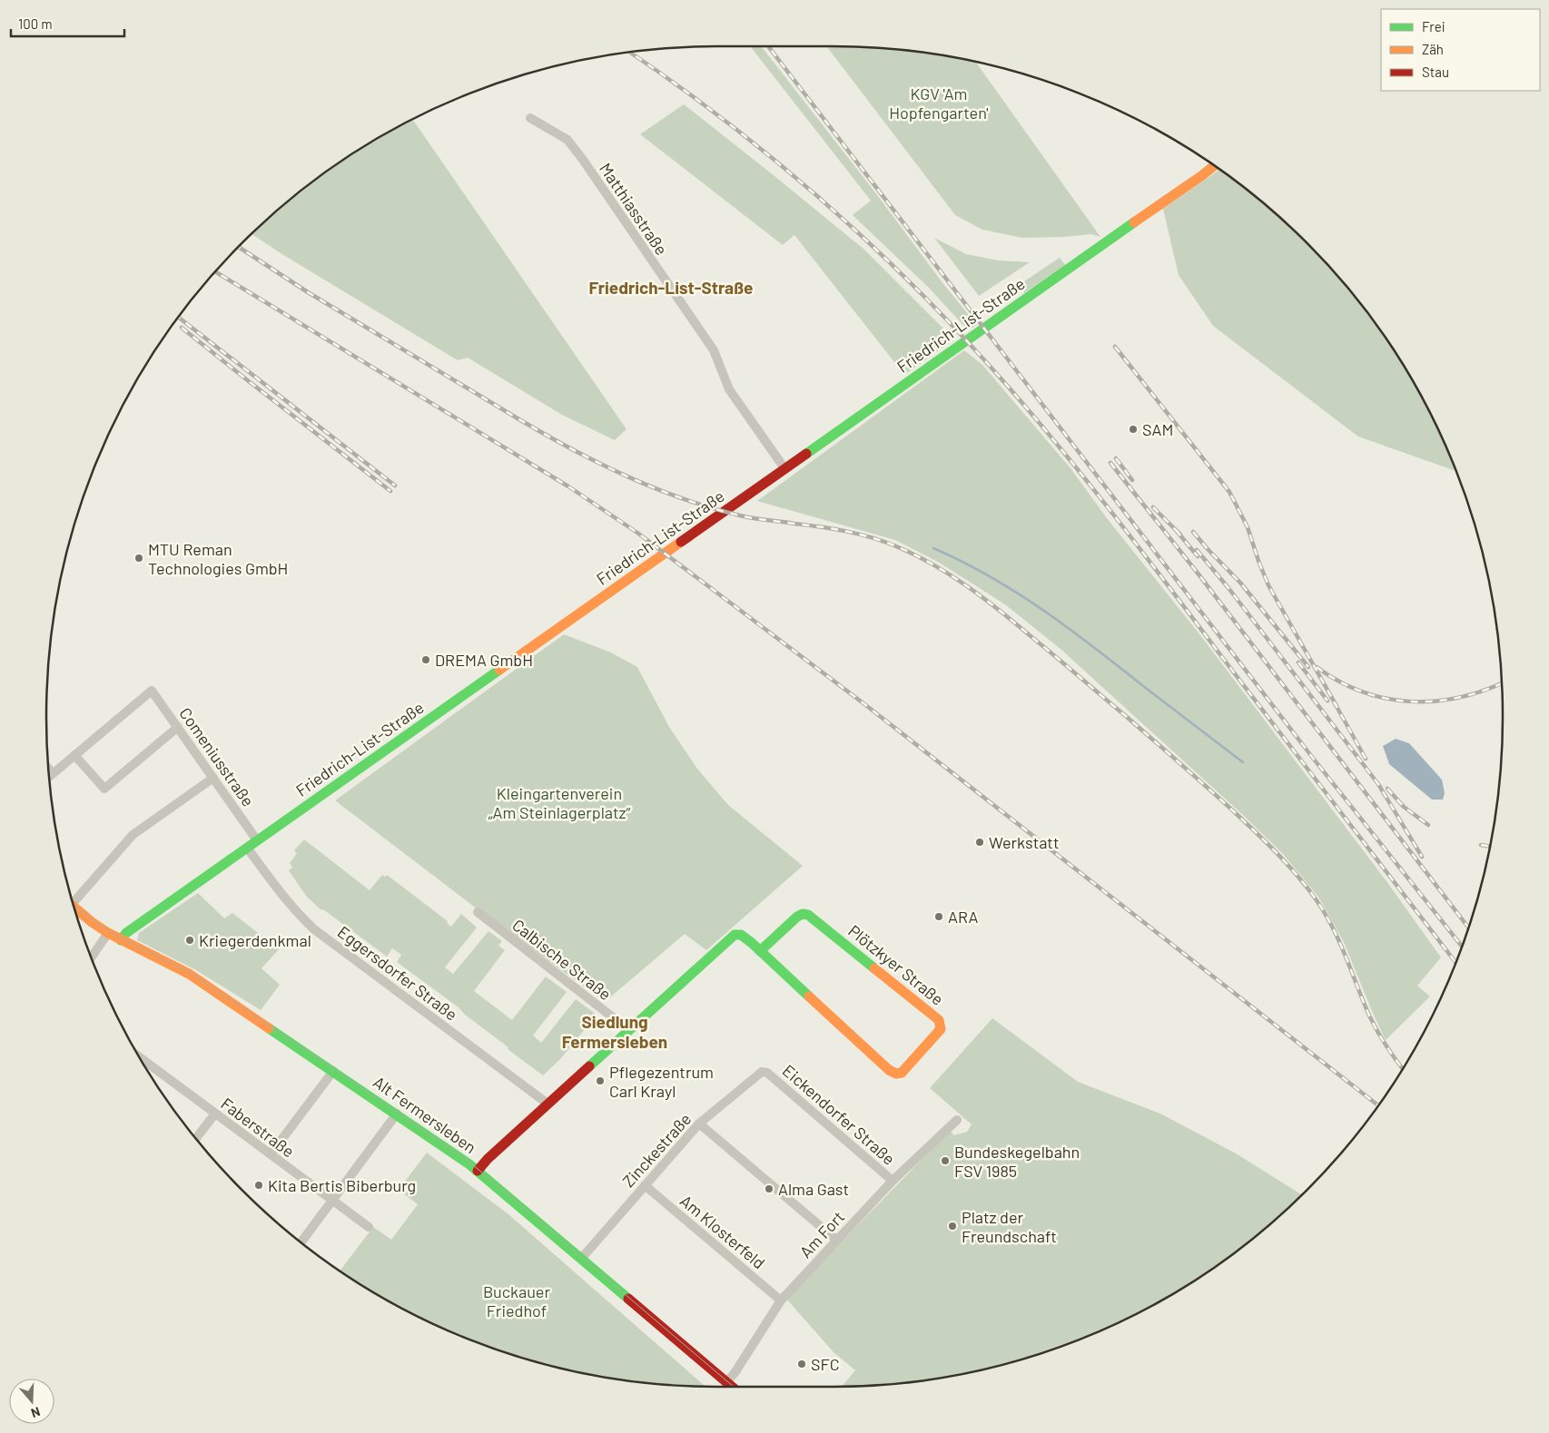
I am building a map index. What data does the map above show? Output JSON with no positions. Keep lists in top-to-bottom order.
{
  "streets": {
    "street": [
      "Matthiasstraße",
      "Friedrich-List-Straße",
      "Comeniusstraße",
      "Calbische Straße",
      "Plötzkyer Straße",
      "Eggersdorfer Straße",
      "Alt Fermersleben",
      "Eickendorfer Straße",
      "Faberstraße",
      "Zinckestraße",
      "Am Klosterfeld",
      "Am Fort"
    ]
  },
  "crossings": [
    ["Matthiasstraße", "Friedrich-List-Straße"],
    ["Friedrich-List-Straße", "Comeniusstraße"],
    ["Friedrich-List-Straße", "Eggersdorfer Straße"],
    ["Friedrich-List-Straße", "Alt Fermersleben"],
    ["Calbische Straße", "Plötzkyer Straße"],
    ["Alt Fermersleben", "Zinckestraße"],
    ["Alt Fermersleben", "Am Fort"],
    ["Eickendorfer Straße", "Zinckestraße"],
    ["Eickendorfer Straße", "Am Fort"],
    ["Zinckestraße", "Am Klosterfeld"],
    ["Am Klosterfeld", "Am Fort"]
  ],
  "districts": ["Friedrich-List-Straße", "Siedlung Fermersleben"],
  "parks": ["KGV 'Am Hopfengarten'", "Kleingartenverein „Am Steinlagerplatz“", "Buckauer Friedhof"],
  "places": [
    "SAM",
    "MTU Reman Technologies GmbH",
    "DREMA GmbH",
    "Werkstatt",
    "ARA",
    "Kriegerdenkmal",
    "Pflegezentrum Carl Krayl",
    "Bundeskegelbahn FSV 1985",
    "Kita Bertis Biberburg",
    "Alma Gast",
    "Platz der Freundschaft",
    "SFC"
  ],
  "legend": ["Frei", "Zäh", "Stau"],
  "scale_bar": "100 m",
  "north": "bottom"
}
